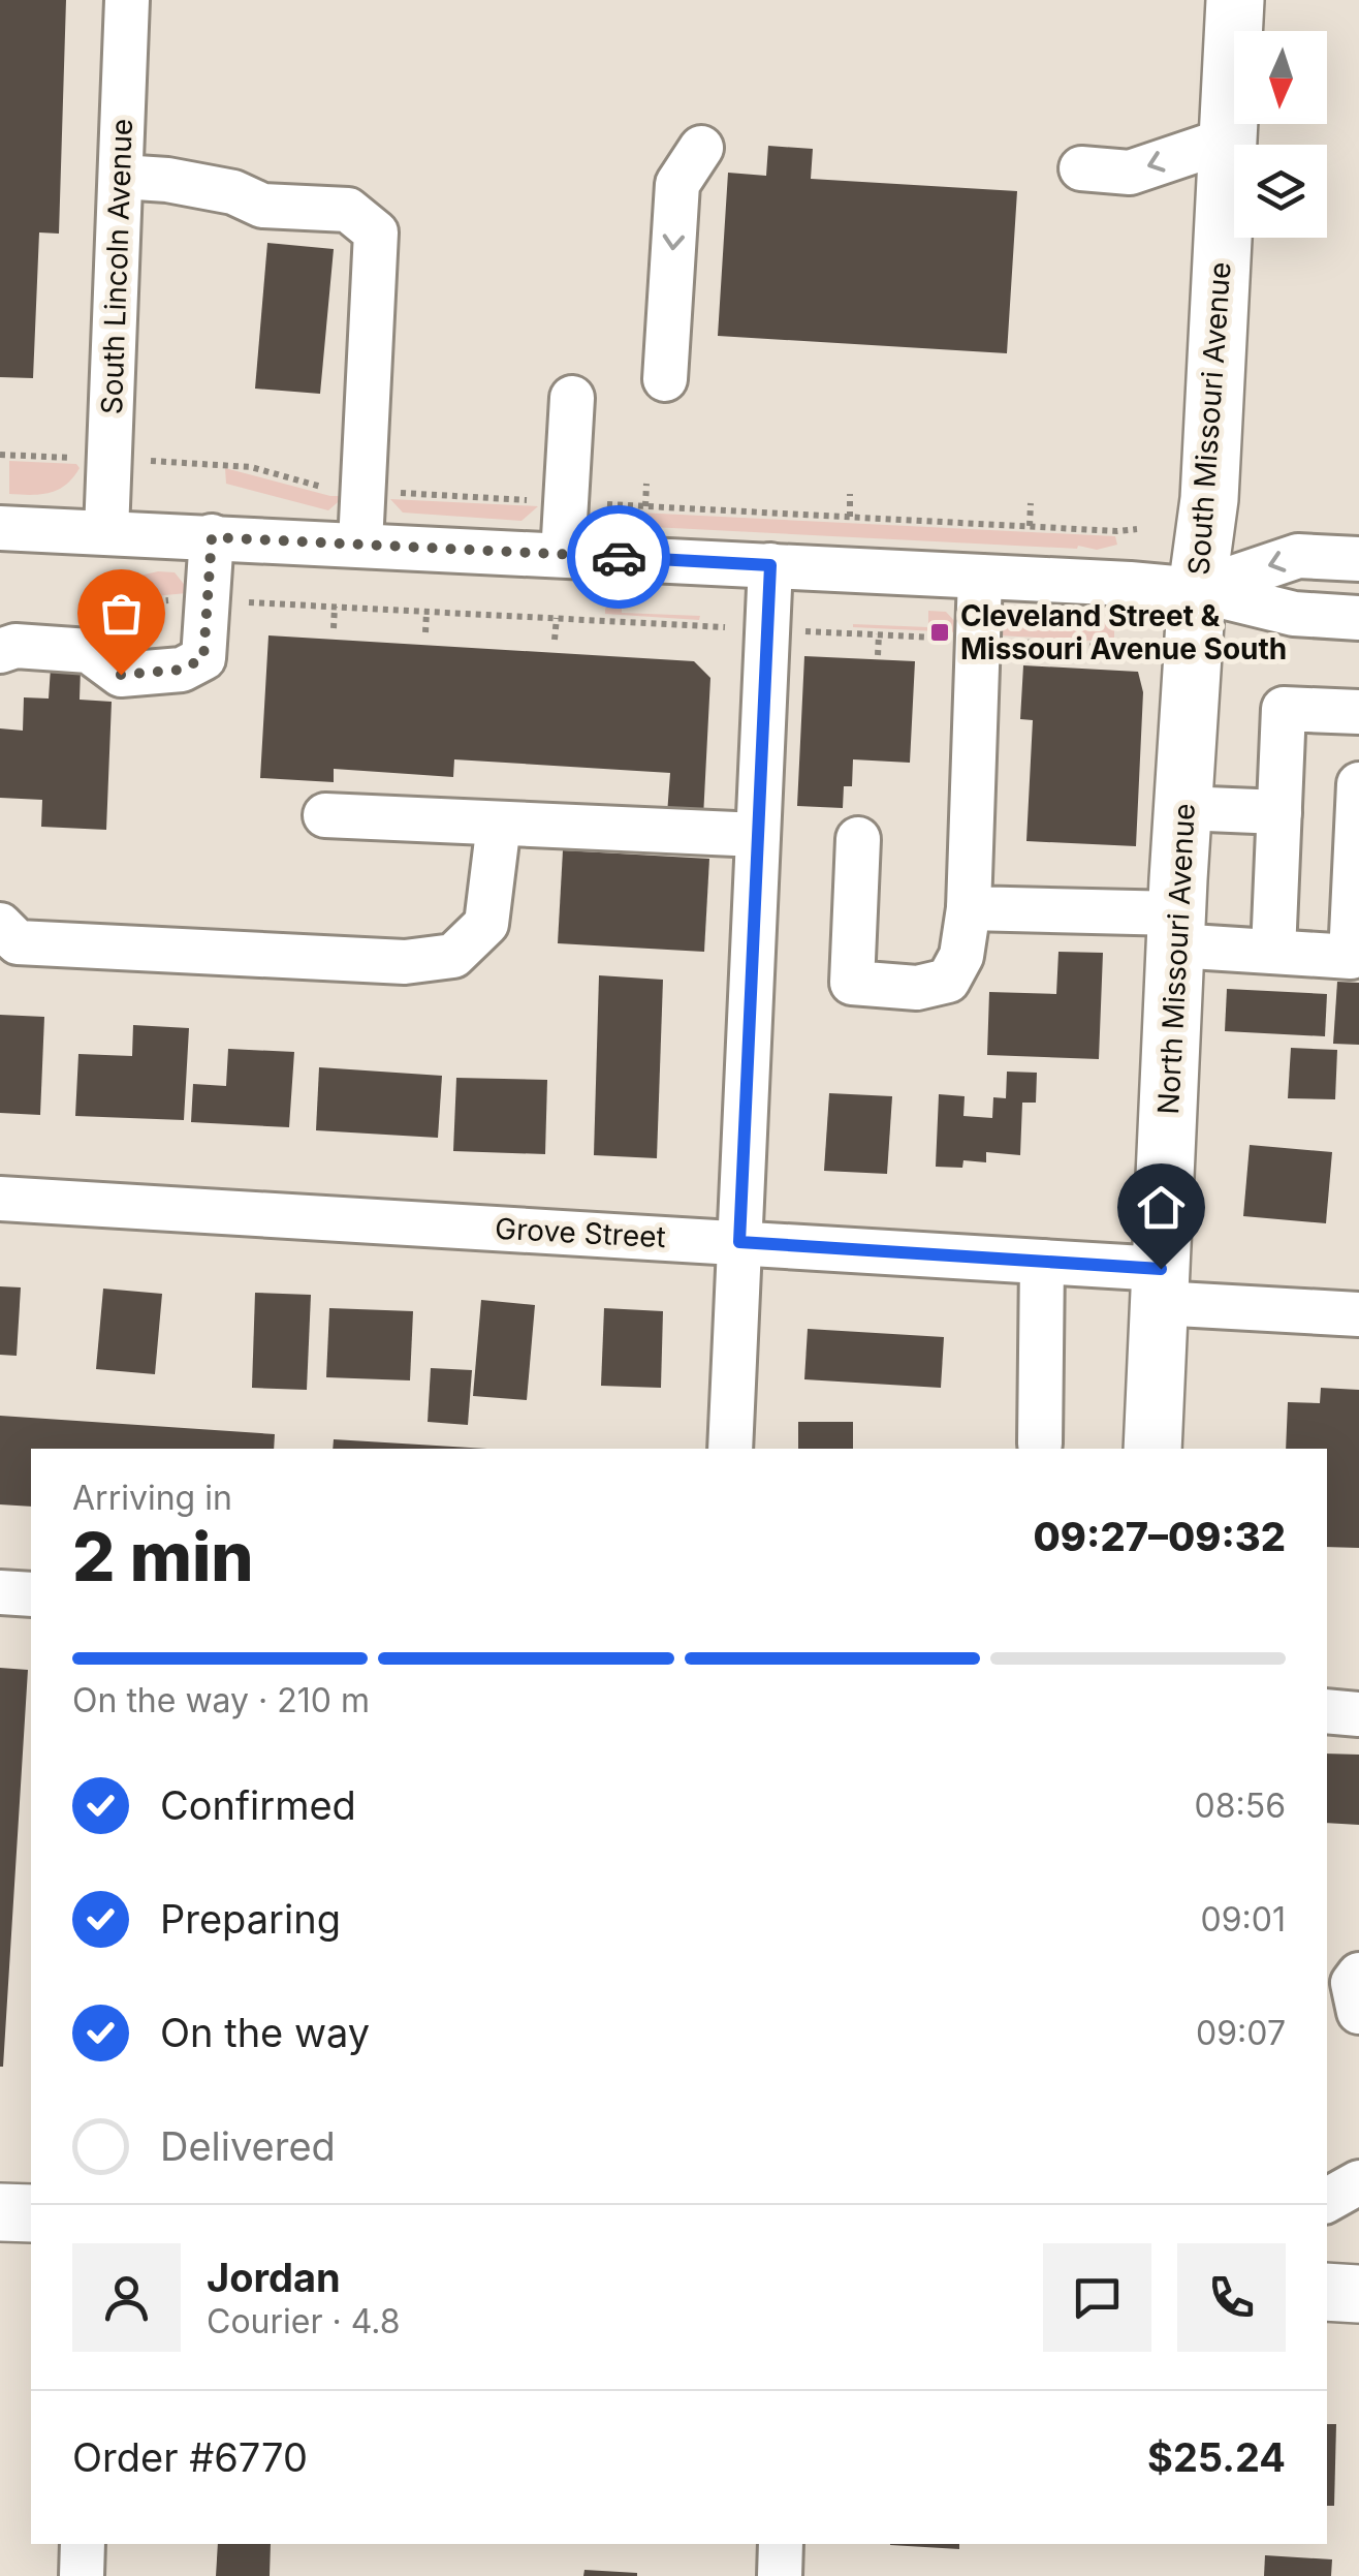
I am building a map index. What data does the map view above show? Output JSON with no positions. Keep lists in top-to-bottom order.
{
  "streets": {
    "main road": ["South Missouri Avenue", "North Missouri Avenue"],
    "street": ["South Lincoln Avenue", "Grove Street"]
  },
  "crossings": [
    ["South Missouri Avenue", "North Missouri Avenue"],
    ["North Missouri Avenue", "Grove Street"]
  ],
  "places": {
    "transit": ["Cleveland Street & Missouri Avenue South"]
  },
  "north": "bottom",
  "page": {
    "heading": ["2 min", "Arriving in", "09:27–09:32"],
    "panel": [
      "Jordan",
      "Courier · 4.8",
      "Order #6770",
      "$25.24"
    ],
    "bar": "On the way · 210 m",
    "list": [
      ["Confirmed", "08:56"],
      ["Preparing", "09:01"],
      ["On the way", "09:07"],
      "Delivered"
    ]
  }
}
